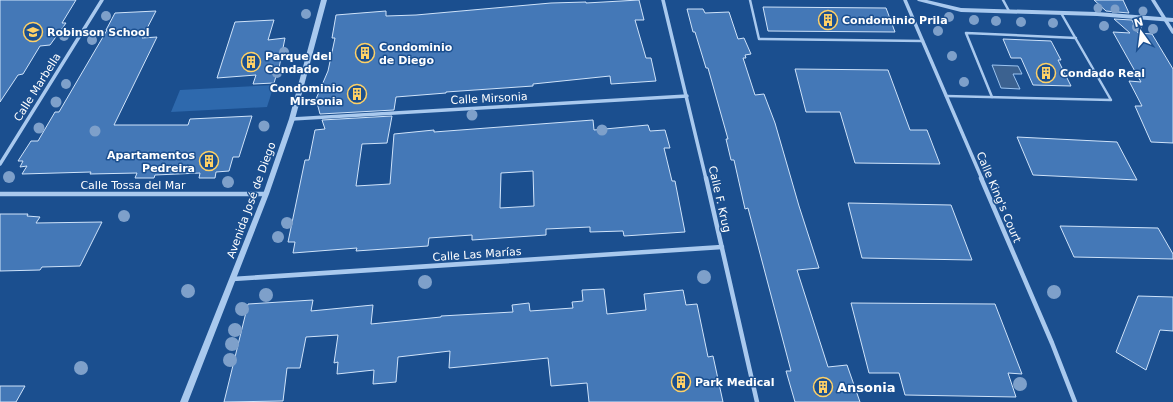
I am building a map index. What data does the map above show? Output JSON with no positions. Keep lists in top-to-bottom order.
{
  "streets": {
    "street": [
      "Calle Marbella",
      "Calle Mirsonia",
      "Calle Tossa del Mar",
      "Calle King's Court",
      "Calle F. Krug",
      "Avenida José de Diego",
      "Calle Las Marías"
    ]
  },
  "crossings": [
    ["Calle Mirsonia", "Calle F. Krug"],
    ["Calle Mirsonia", "Avenida José de Diego"],
    ["Calle Tossa del Mar", "Avenida José de Diego"],
    ["Calle F. Krug", "Calle Las Marías"],
    ["Avenida José de Diego", "Calle Las Marías"]
  ],
  "places": {
    "building": [
      "Condominio Prila",
      "Condominio de Diego",
      "Parque del Condado",
      "Condado Real",
      "Condominio Mirsonia",
      "Apartamentos Pedreira",
      "Park Medical",
      "Ansonia"
    ],
    "school or university": ["Robinson School"]
  },
  "north": "top"
}
